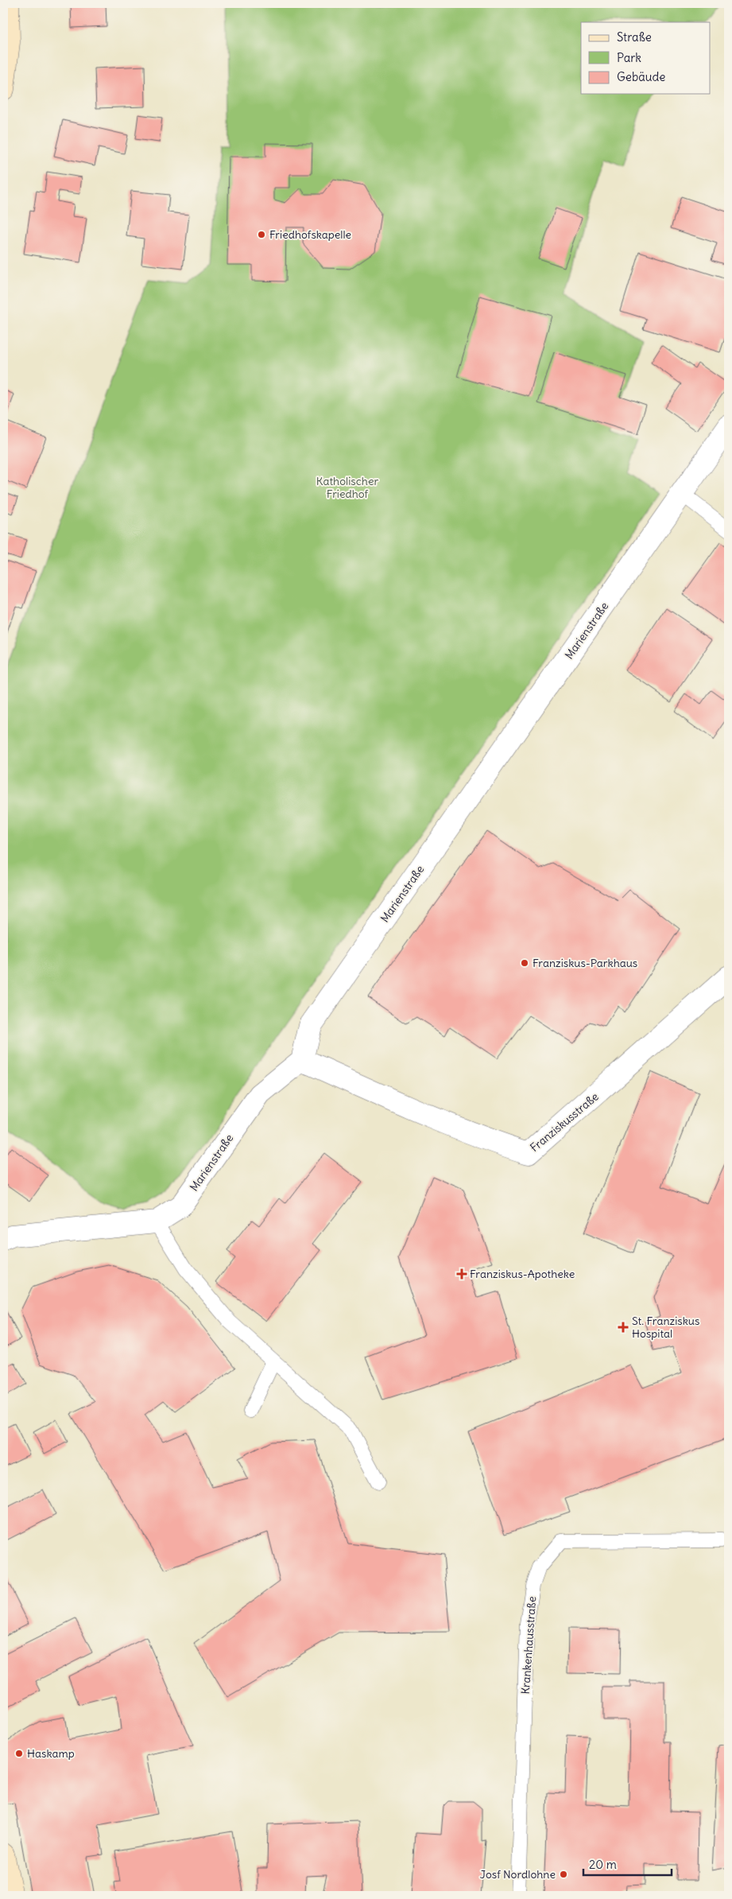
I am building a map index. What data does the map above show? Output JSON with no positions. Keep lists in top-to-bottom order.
{
  "streets": {
    "street": ["Marienstraße", "Franziskusstraße"],
    "lane": ["Krankenhausstraße"]
  },
  "crossings": [
    ["Marienstraße", "Franziskusstraße"]
  ],
  "parks": ["Katholischer Friedhof"],
  "places": {
    "other": [
      "Friedhofskapelle",
      "Franziskus-Parkhaus",
      "Haskamp",
      "Josf Nordlohne"
    ],
    "health": ["Franziskus-Apotheke", "St. Franziskus Hospital"]
  },
  "legend": ["Straße", "Park", "Gebäude"],
  "scale_bar": "20 m"
}
